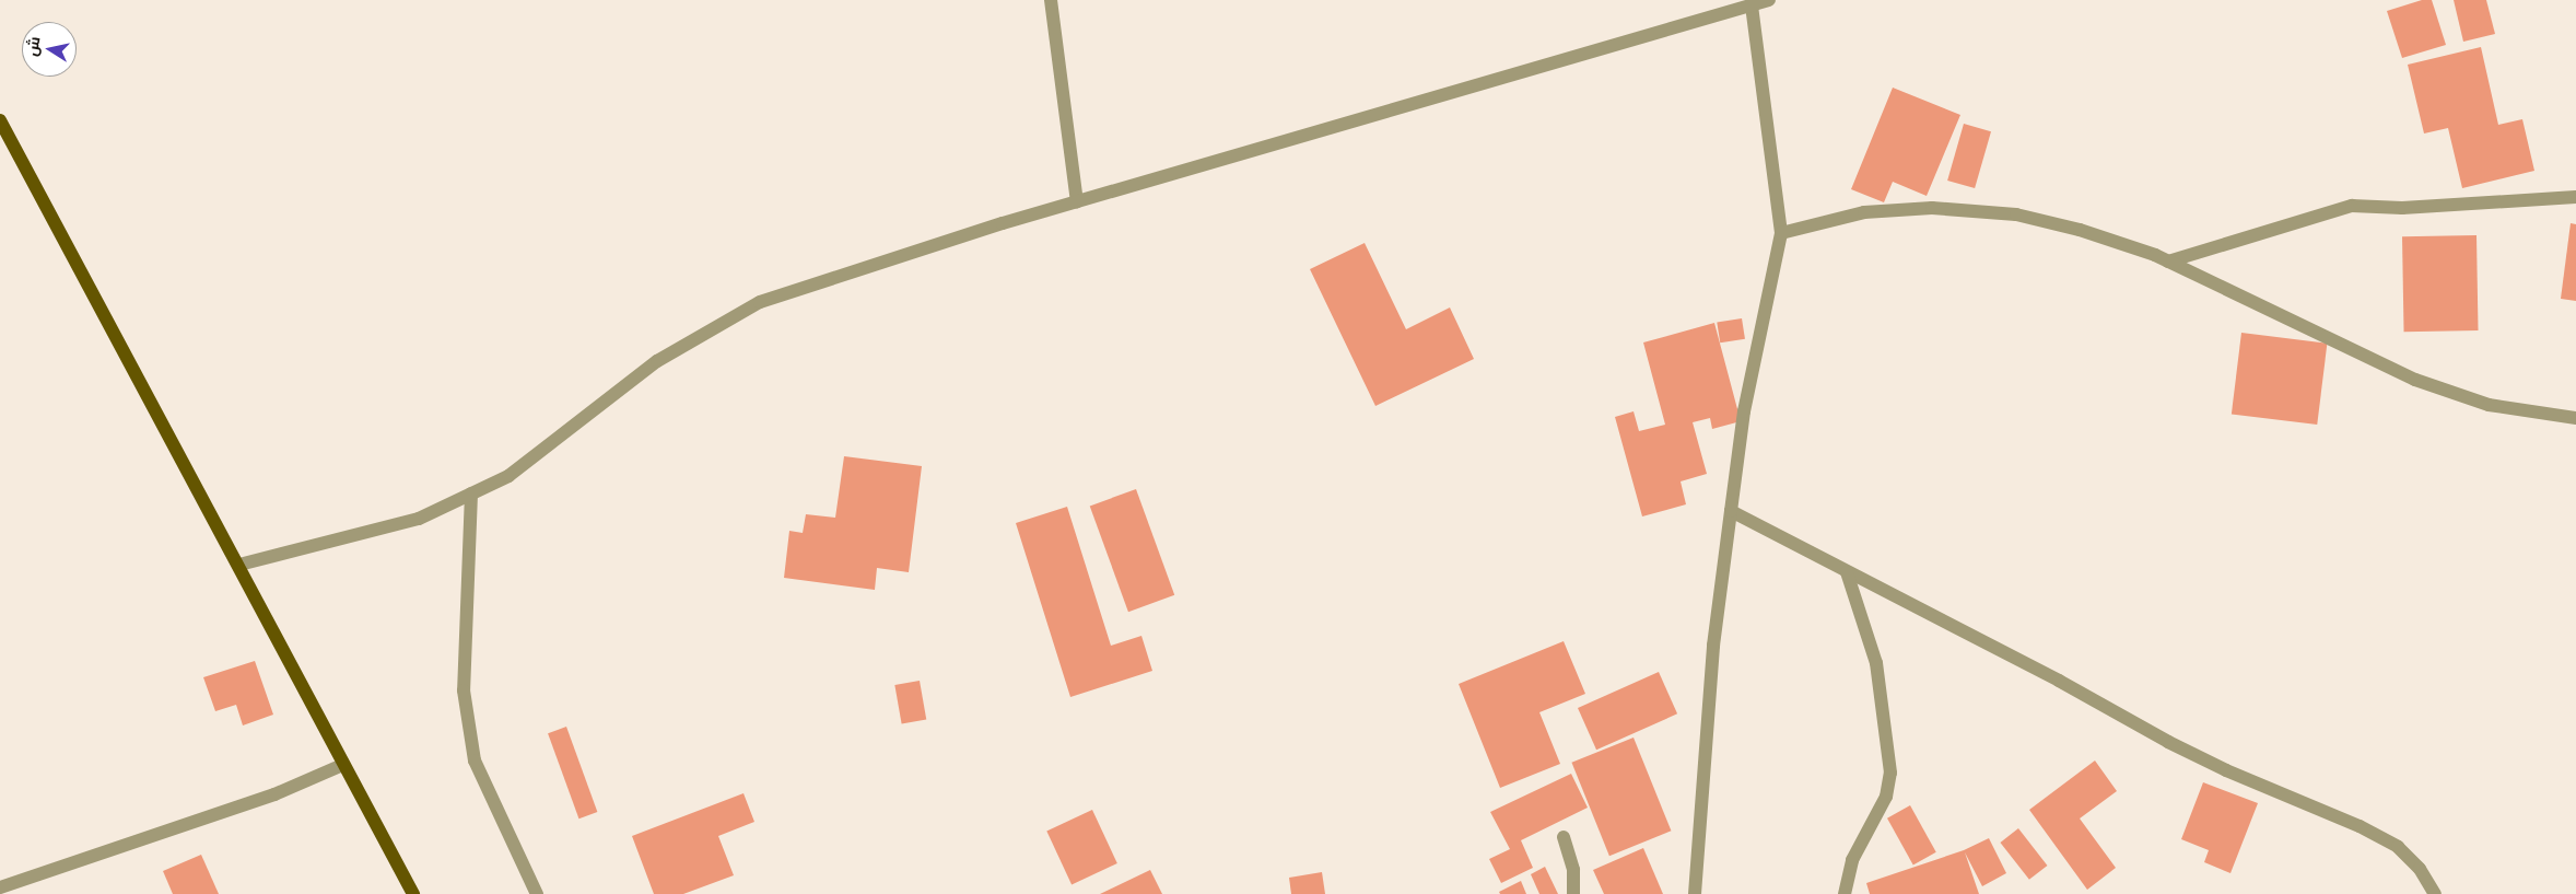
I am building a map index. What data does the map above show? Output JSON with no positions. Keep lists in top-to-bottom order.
{
  "north": "left"
}
